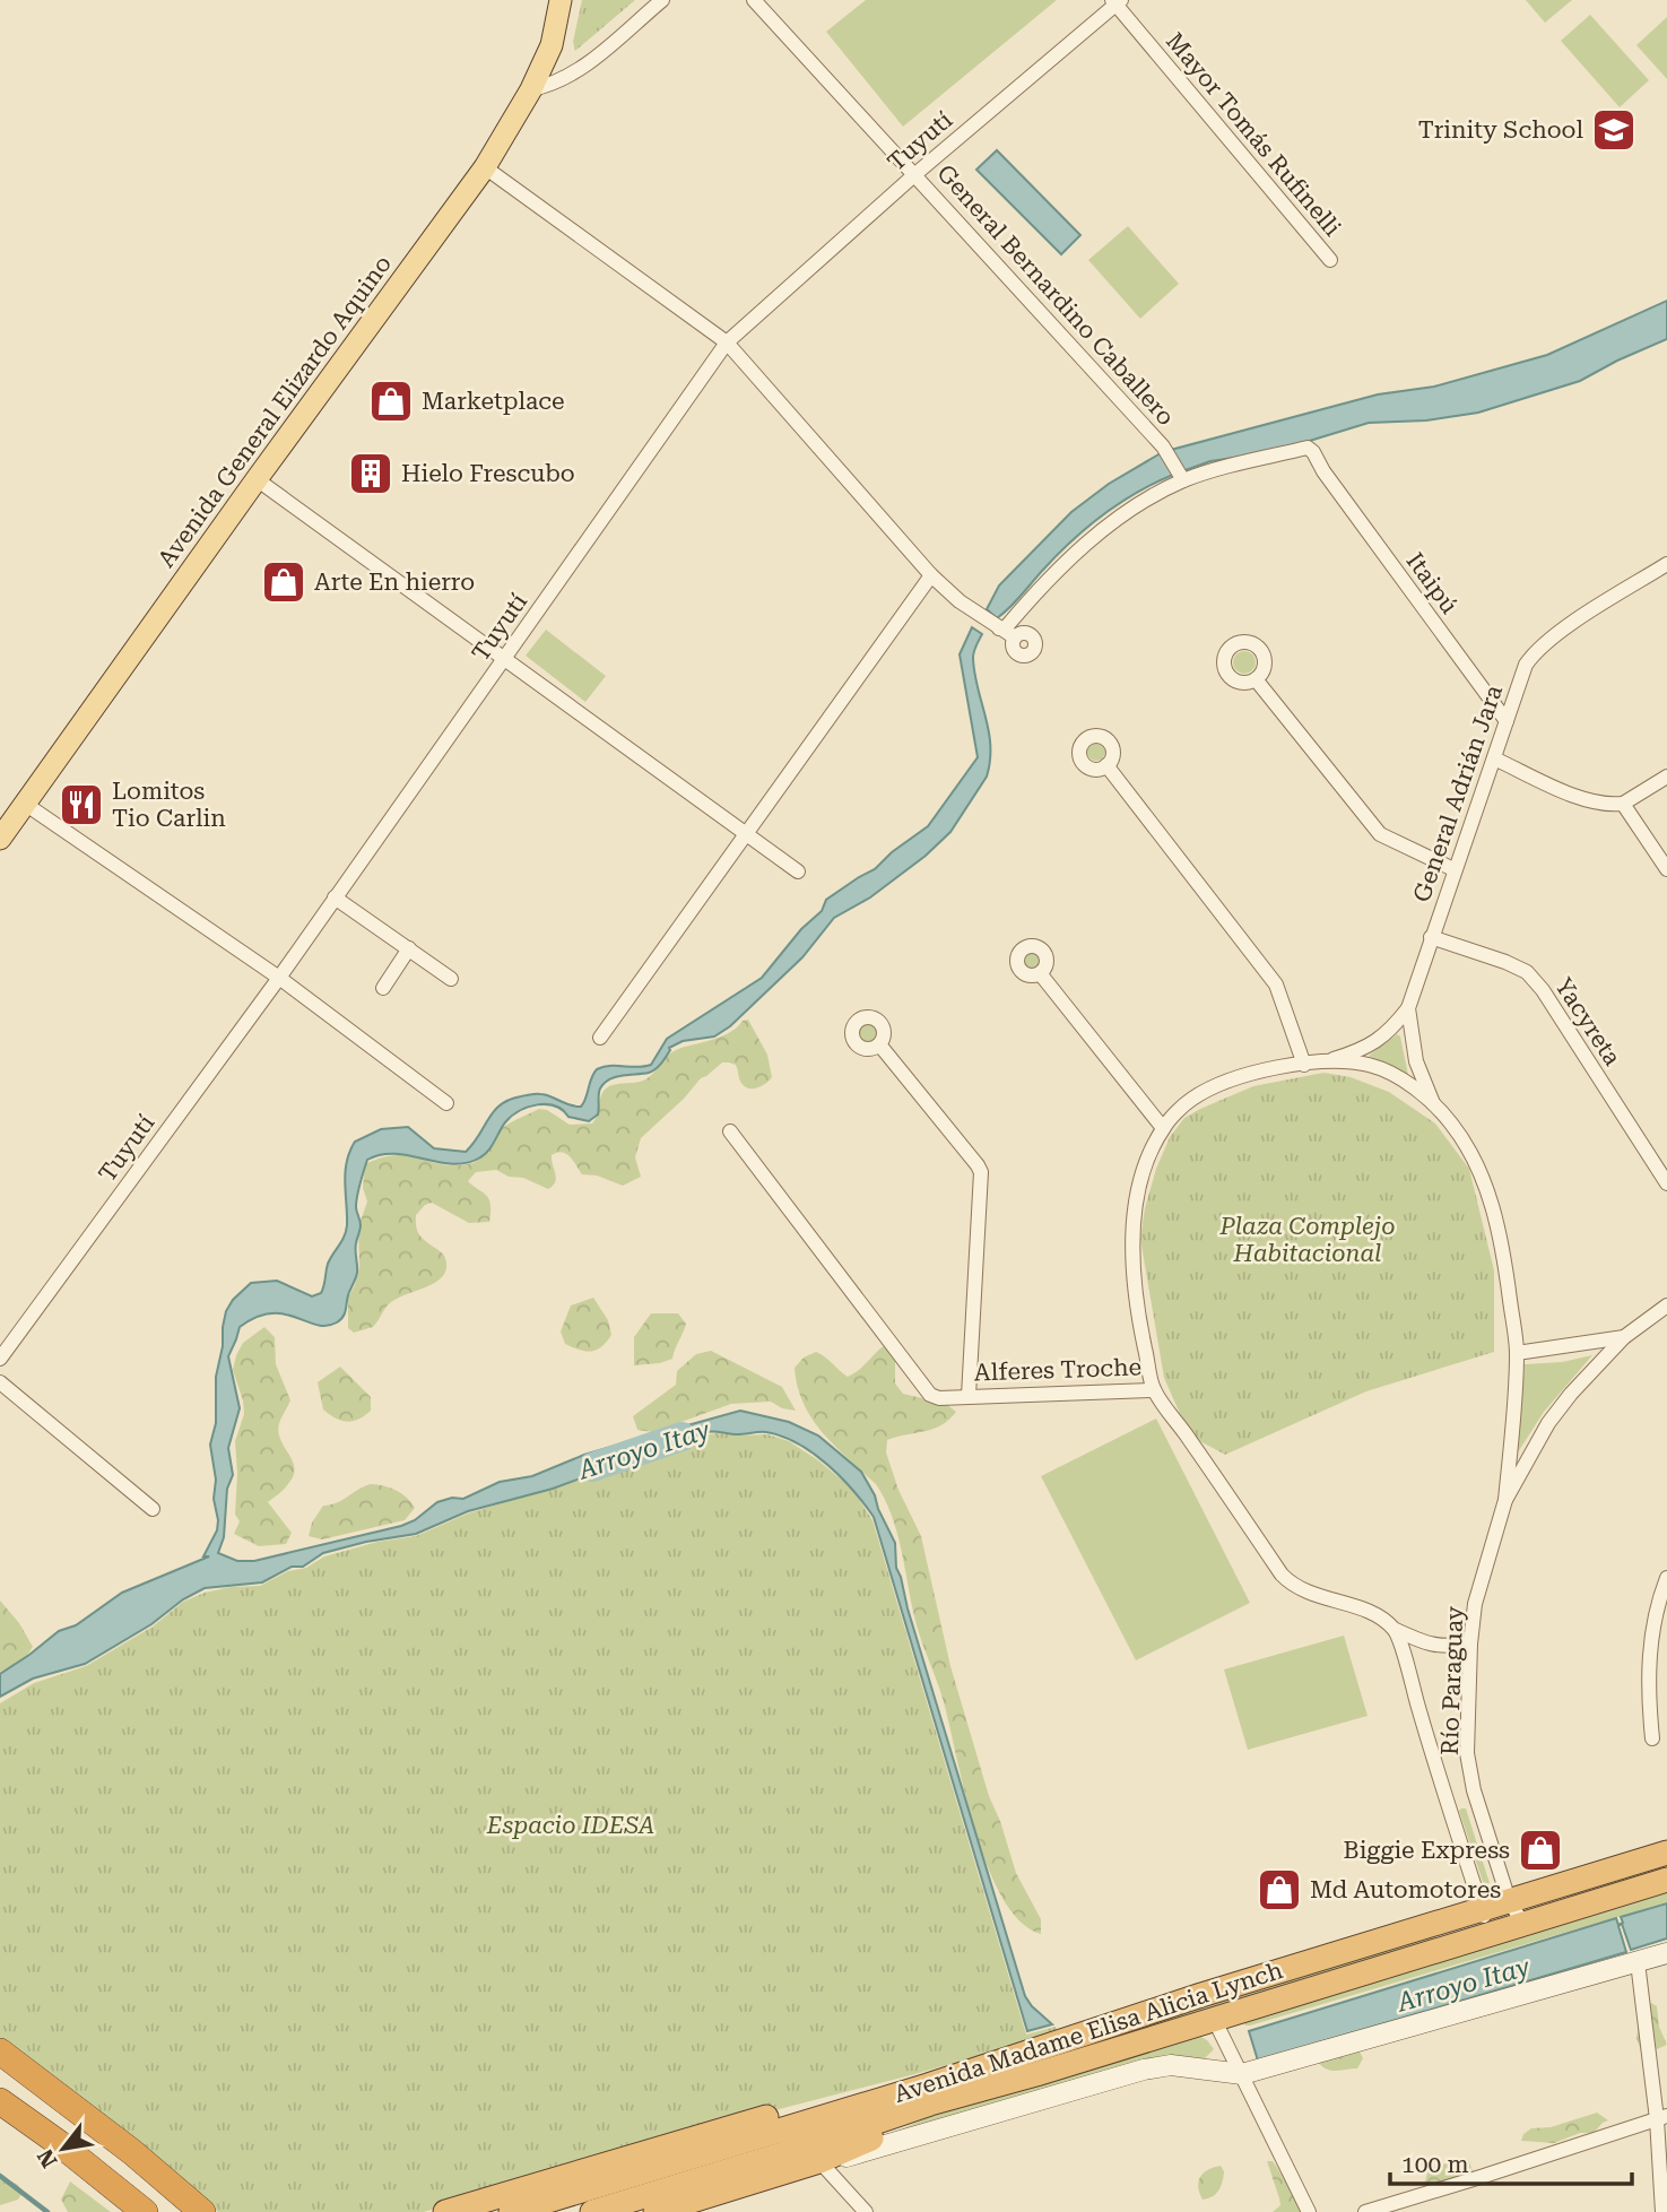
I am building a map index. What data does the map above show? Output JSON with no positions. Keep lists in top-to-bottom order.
{
  "streets": {
    "highway": ["Avenida Madame Elisa Alicia Lynch"],
    "main road": ["Avenida General Elizardo Aquino"],
    "street": [
      "Mayor Tomás Rufinelli",
      "Tuyutí",
      "General Bernardino Caballero",
      "Itaipú",
      "General Adrián Jara",
      "Yacyreta",
      "Alferes Troche",
      "Río Paraguay"
    ]
  },
  "crossings": [
    ["Mayor Tomás Rufinelli", "Tuyutí"],
    ["Tuyutí", "General Bernardino Caballero"],
    ["General Bernardino Caballero", "Itaipú"],
    ["Itaipú", "General Adrián Jara"],
    ["General Adrián Jara", "Yacyreta"],
    ["General Adrián Jara", "Alferes Troche"],
    ["Alferes Troche", "Río Paraguay"],
    ["Río Paraguay", "Avenida Madame Elisa Alicia Lynch"]
  ],
  "water": ["Arroyo Itay"],
  "parks": ["Plaza Complejo Habitacional", "Espacio IDESA"],
  "places": {
    "school or university": ["Trinity School"],
    "shop": [
      "Marketplace",
      "Arte En hierro",
      "Biggie Express",
      "Md Automotores"
    ],
    "building": ["Hielo Frescubo"],
    "restaurant": ["Lomitos Tio Carlin"]
  },
  "scale_bar": "100 m",
  "north": "bottom left"
}
